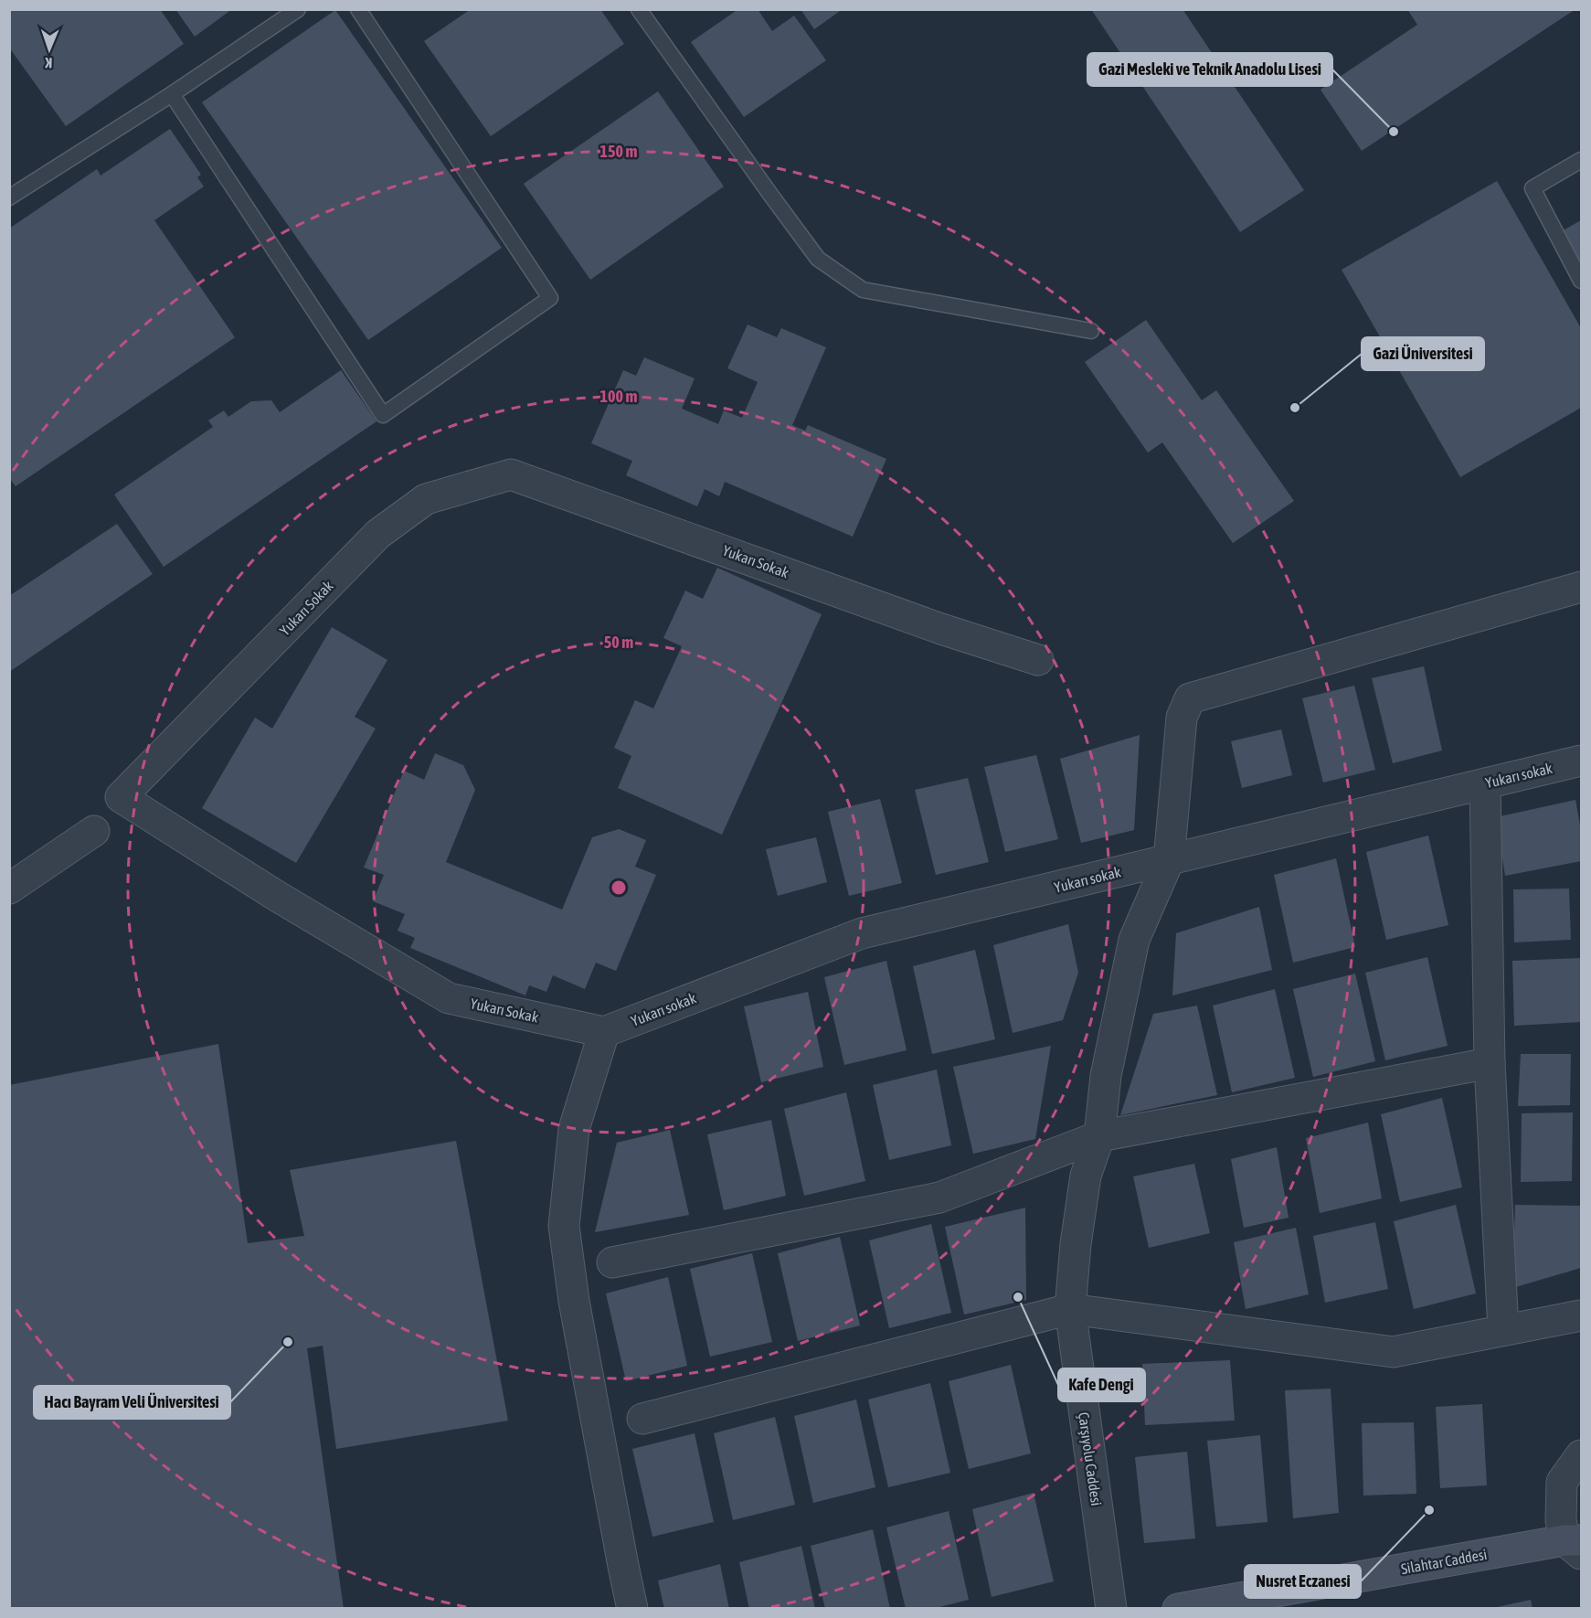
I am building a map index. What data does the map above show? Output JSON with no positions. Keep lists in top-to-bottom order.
{
  "streets": {
    "main road": ["Silahtar Caddesi"],
    "street": ["Yukarı Sokak", "Yukarı sokak", "Çarşıyolu Caddesi"]
  },
  "crossings": [
    ["Yukarı Sokak", "Yukarı sokak"],
    ["Yukarı sokak", "Çarşıyolu Caddesi"]
  ],
  "places": [
    "Gazi Mesleki ve Teknik Anadolu Lisesi",
    "Gazi Üniversitesi",
    "Kafe Dengi",
    "Hacı Bayram Veli Üniversitesi",
    "Nusret Eczanesi"
  ],
  "north": "bottom",
  "rings": ["150 m", "100 m", "50 m"]
}
